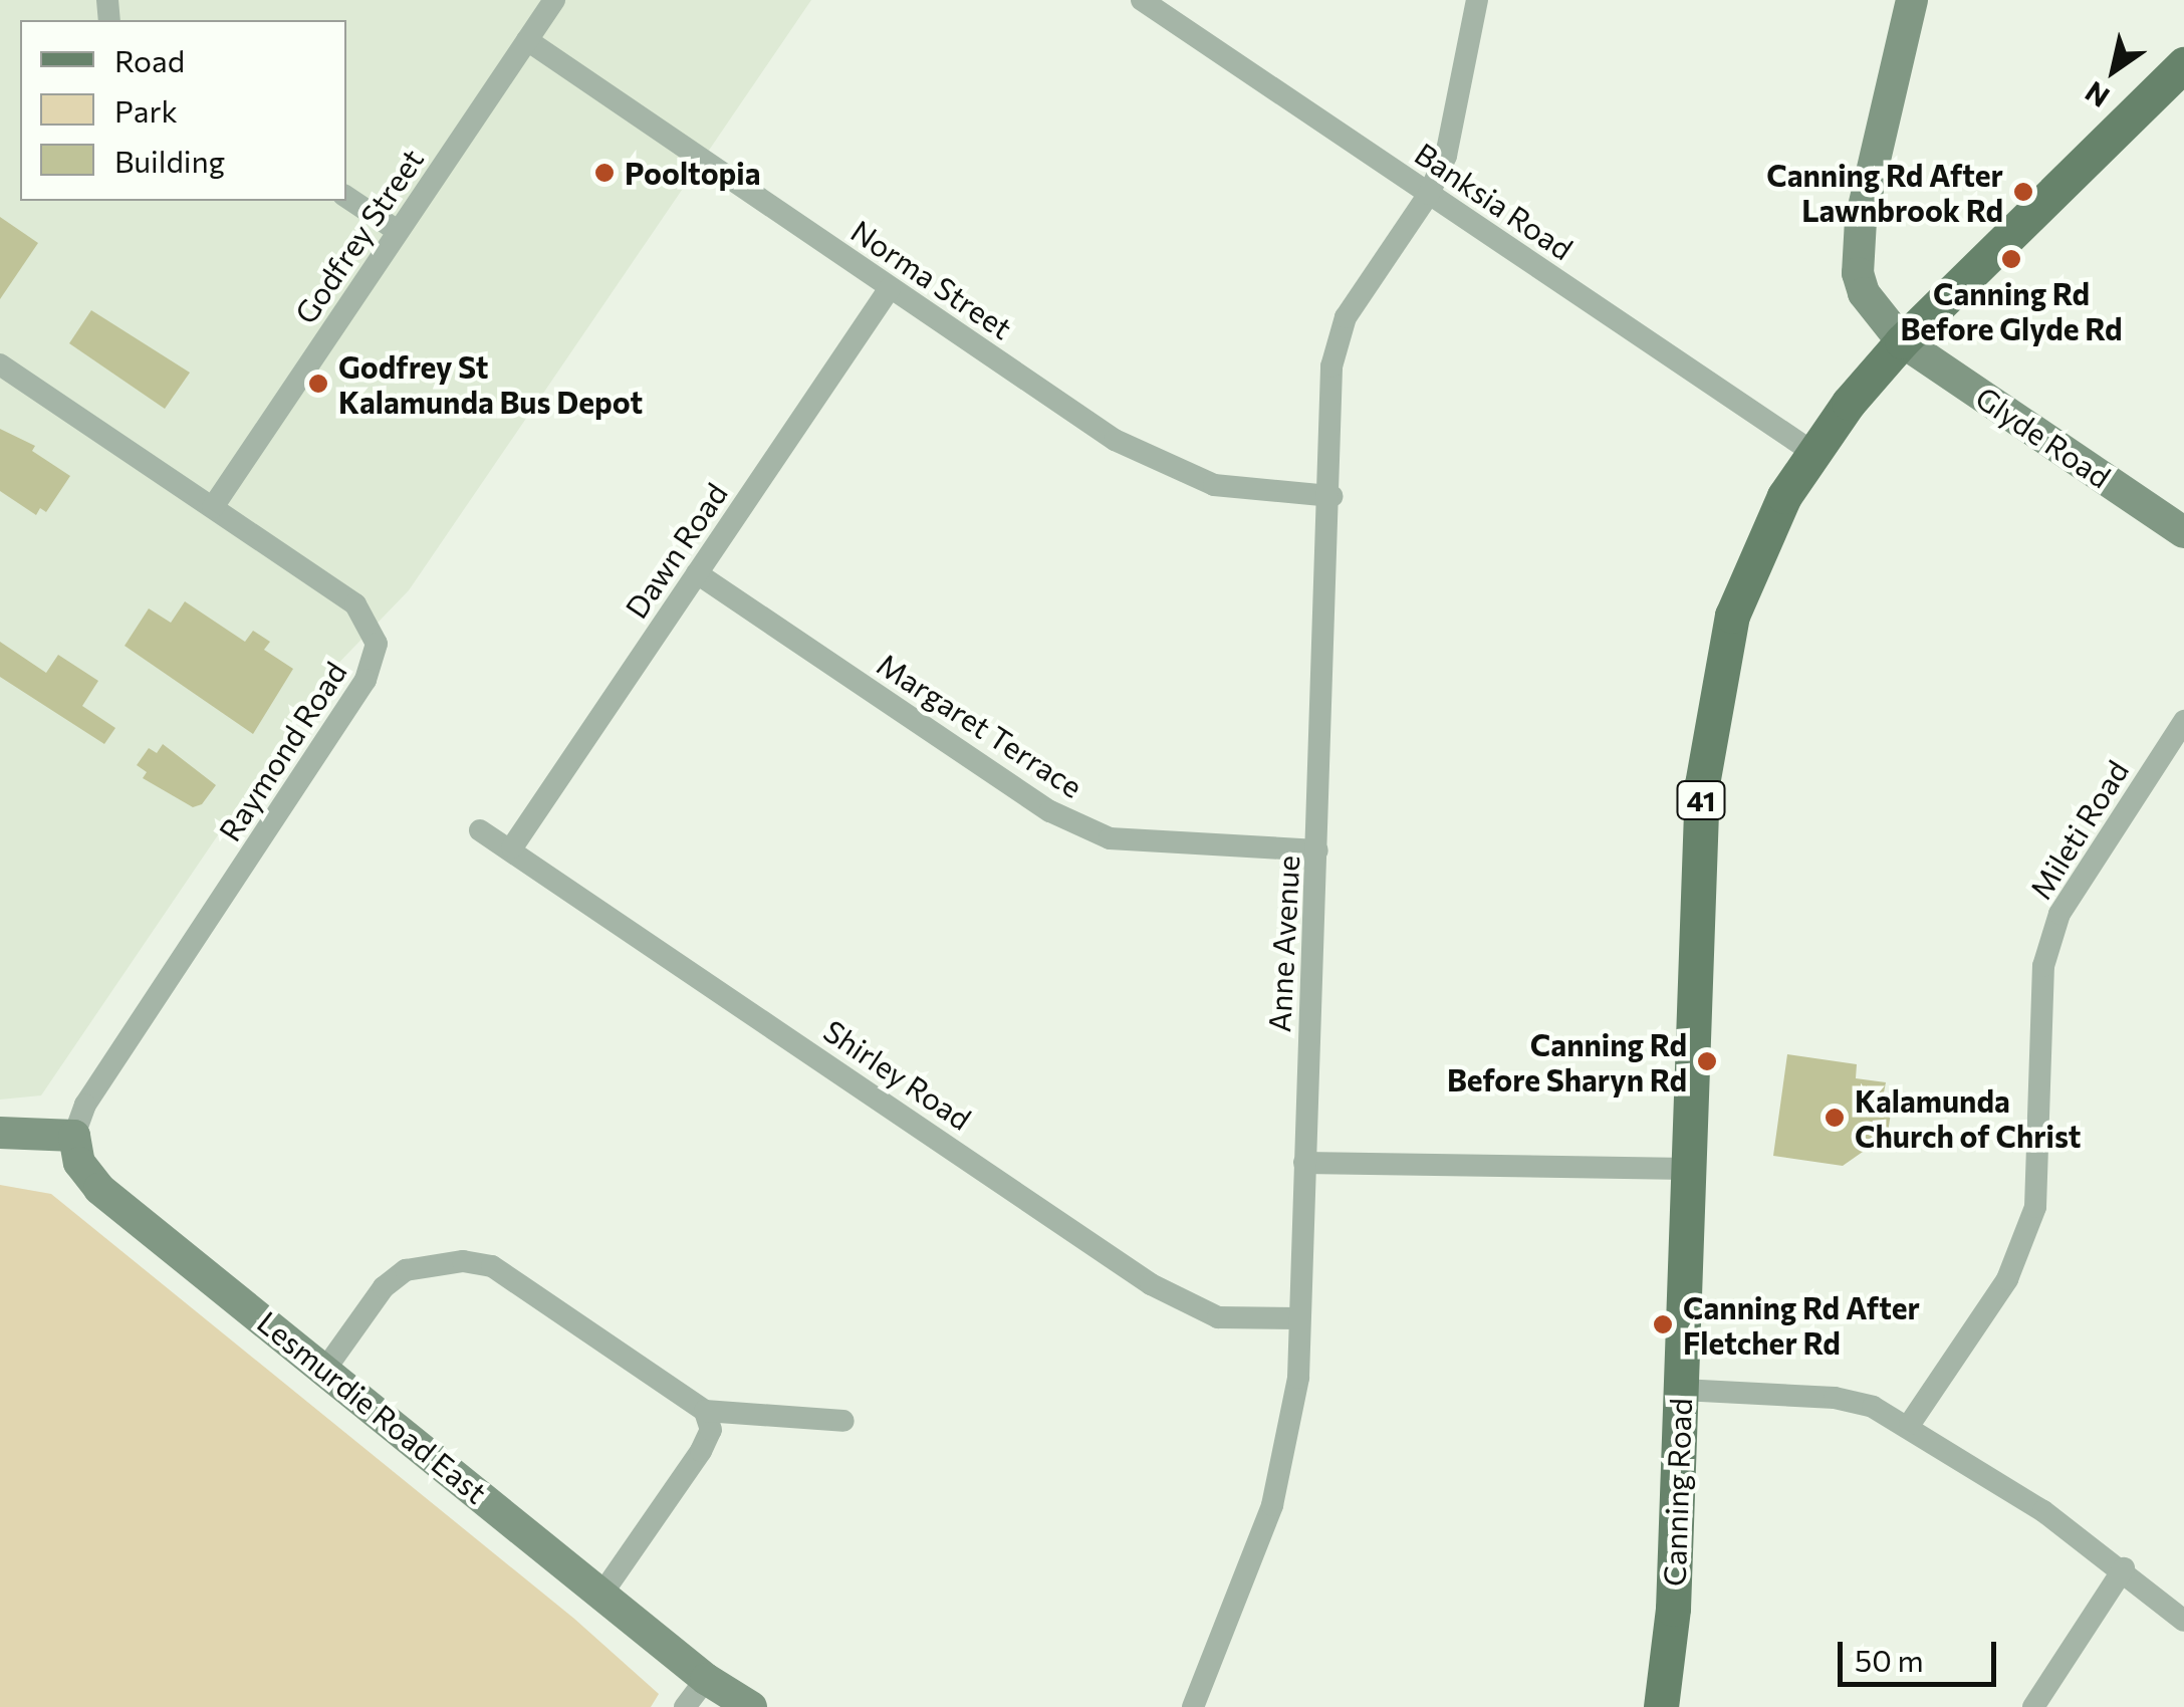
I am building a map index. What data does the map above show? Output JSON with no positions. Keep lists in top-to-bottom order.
{
  "streets": {
    "main road": ["41", "Canning Road"],
    "street": [
      "Banksia Road",
      "Godfrey Street",
      "Norma Street",
      "Glyde Road",
      "Dawn Road",
      "Margaret Terrace",
      "Raymond Road",
      "Mileti Road",
      "Anne Avenue",
      "Shirley Road",
      "Lesmurdie Road East"
    ]
  },
  "crossings": [
    ["Banksia Road", "Anne Avenue"],
    ["Banksia Road", "Canning Road"],
    ["Godfrey Street", "Norma Street"],
    ["Godfrey Street", "Raymond Road"],
    ["Norma Street", "Dawn Road"],
    ["Norma Street", "Anne Avenue"],
    ["Glyde Road", "Canning Road"],
    ["Dawn Road", "Margaret Terrace"],
    ["Dawn Road", "Shirley Road"],
    ["Margaret Terrace", "Anne Avenue"],
    ["Raymond Road", "Lesmurdie Road East"],
    ["Anne Avenue", "Shirley Road"]
  ],
  "places": [
    "Pooltopia",
    "Canning Rd After Lawnbrook Rd",
    "Canning Rd Before Glyde Rd",
    "Godfrey St Kalamunda Bus Depot",
    "Canning Rd Before Sharyn Rd",
    "Kalamunda Church of Christ",
    "Canning Rd After Fletcher Rd"
  ],
  "legend": ["Road", "Park", "Building"],
  "scale_bar": "50 m",
  "north": "bottom left"
}
